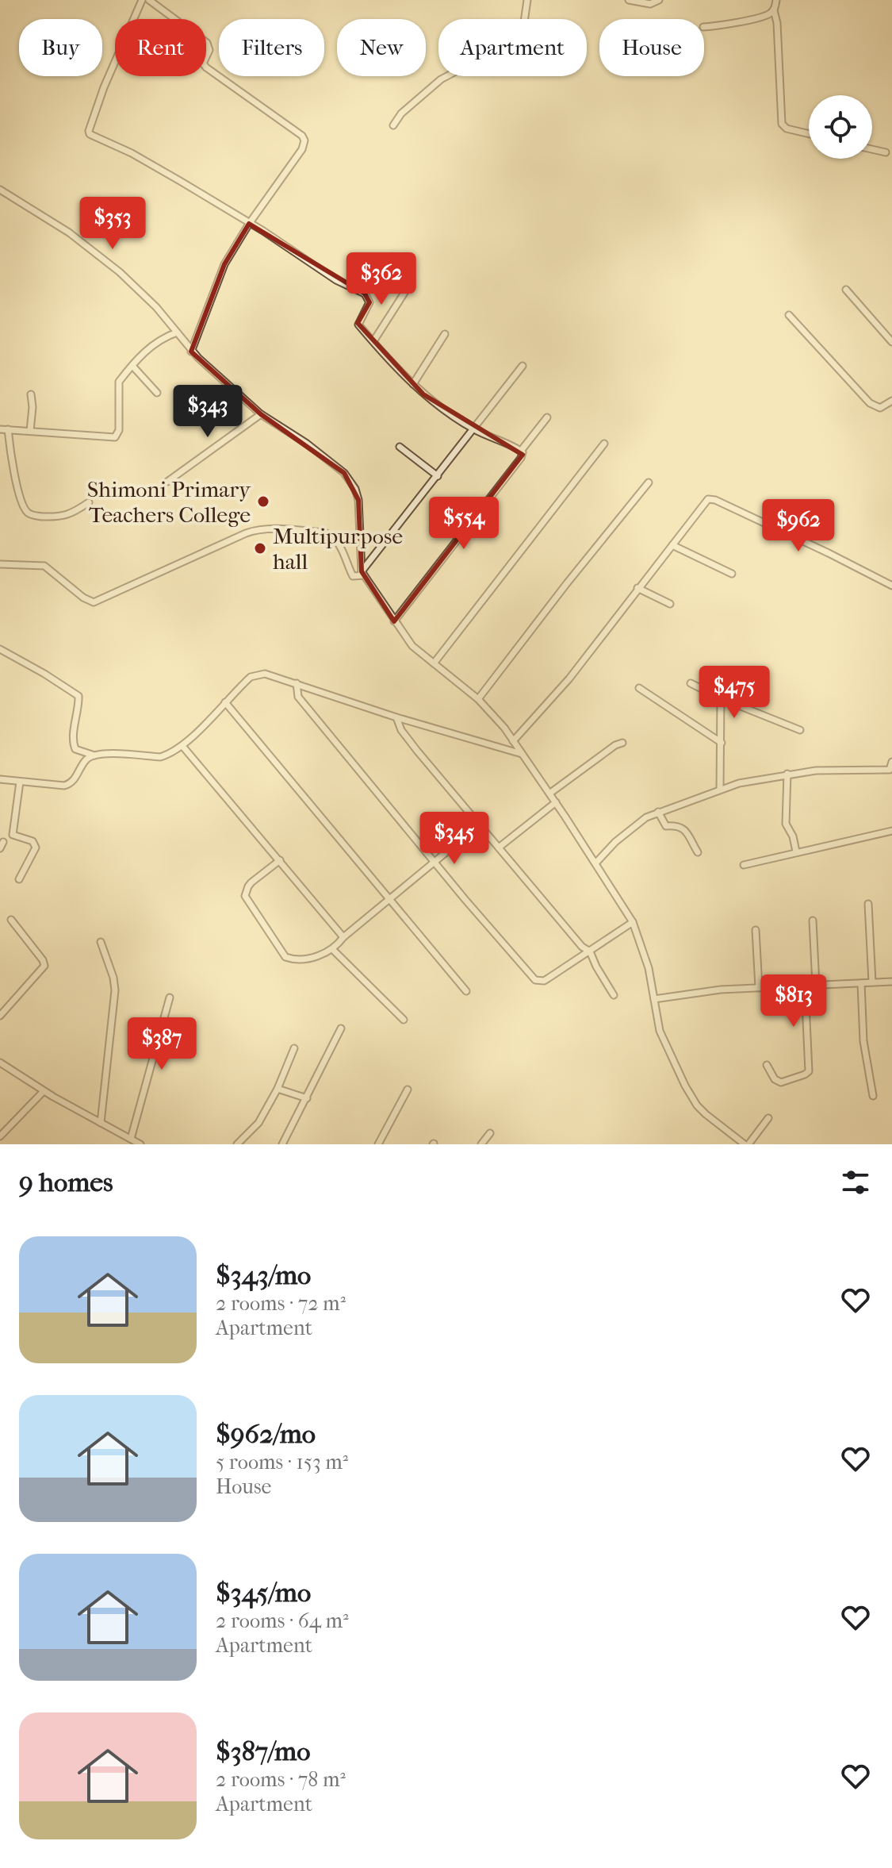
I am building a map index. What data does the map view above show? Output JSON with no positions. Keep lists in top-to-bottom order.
{
  "places": ["Shimoni Primary Teachers College", "Multipurpose hall"],
  "page": {
    "chip": [
      "Buy",
      "Rent",
      "Filters",
      "New",
      "Apartment",
      "House"
    ],
    "price": [
      "$353",
      "$362",
      "$343",
      "$554",
      "$962",
      "$475",
      "$345",
      "$813",
      "$387"
    ],
    "heading": "9 homes",
    "list": [
      {
        "name": "$343/mo",
        "note": "2 rooms · 72 m² · Apartment"
      },
      {
        "name": "$962/mo",
        "note": "5 rooms · 153 m² · House"
      },
      {
        "name": "$345/mo",
        "note": "2 rooms · 64 m² · Apartment"
      },
      {
        "name": "$387/mo",
        "note": "2 rooms · 78 m² · Apartment"
      }
    ]
  }
}
